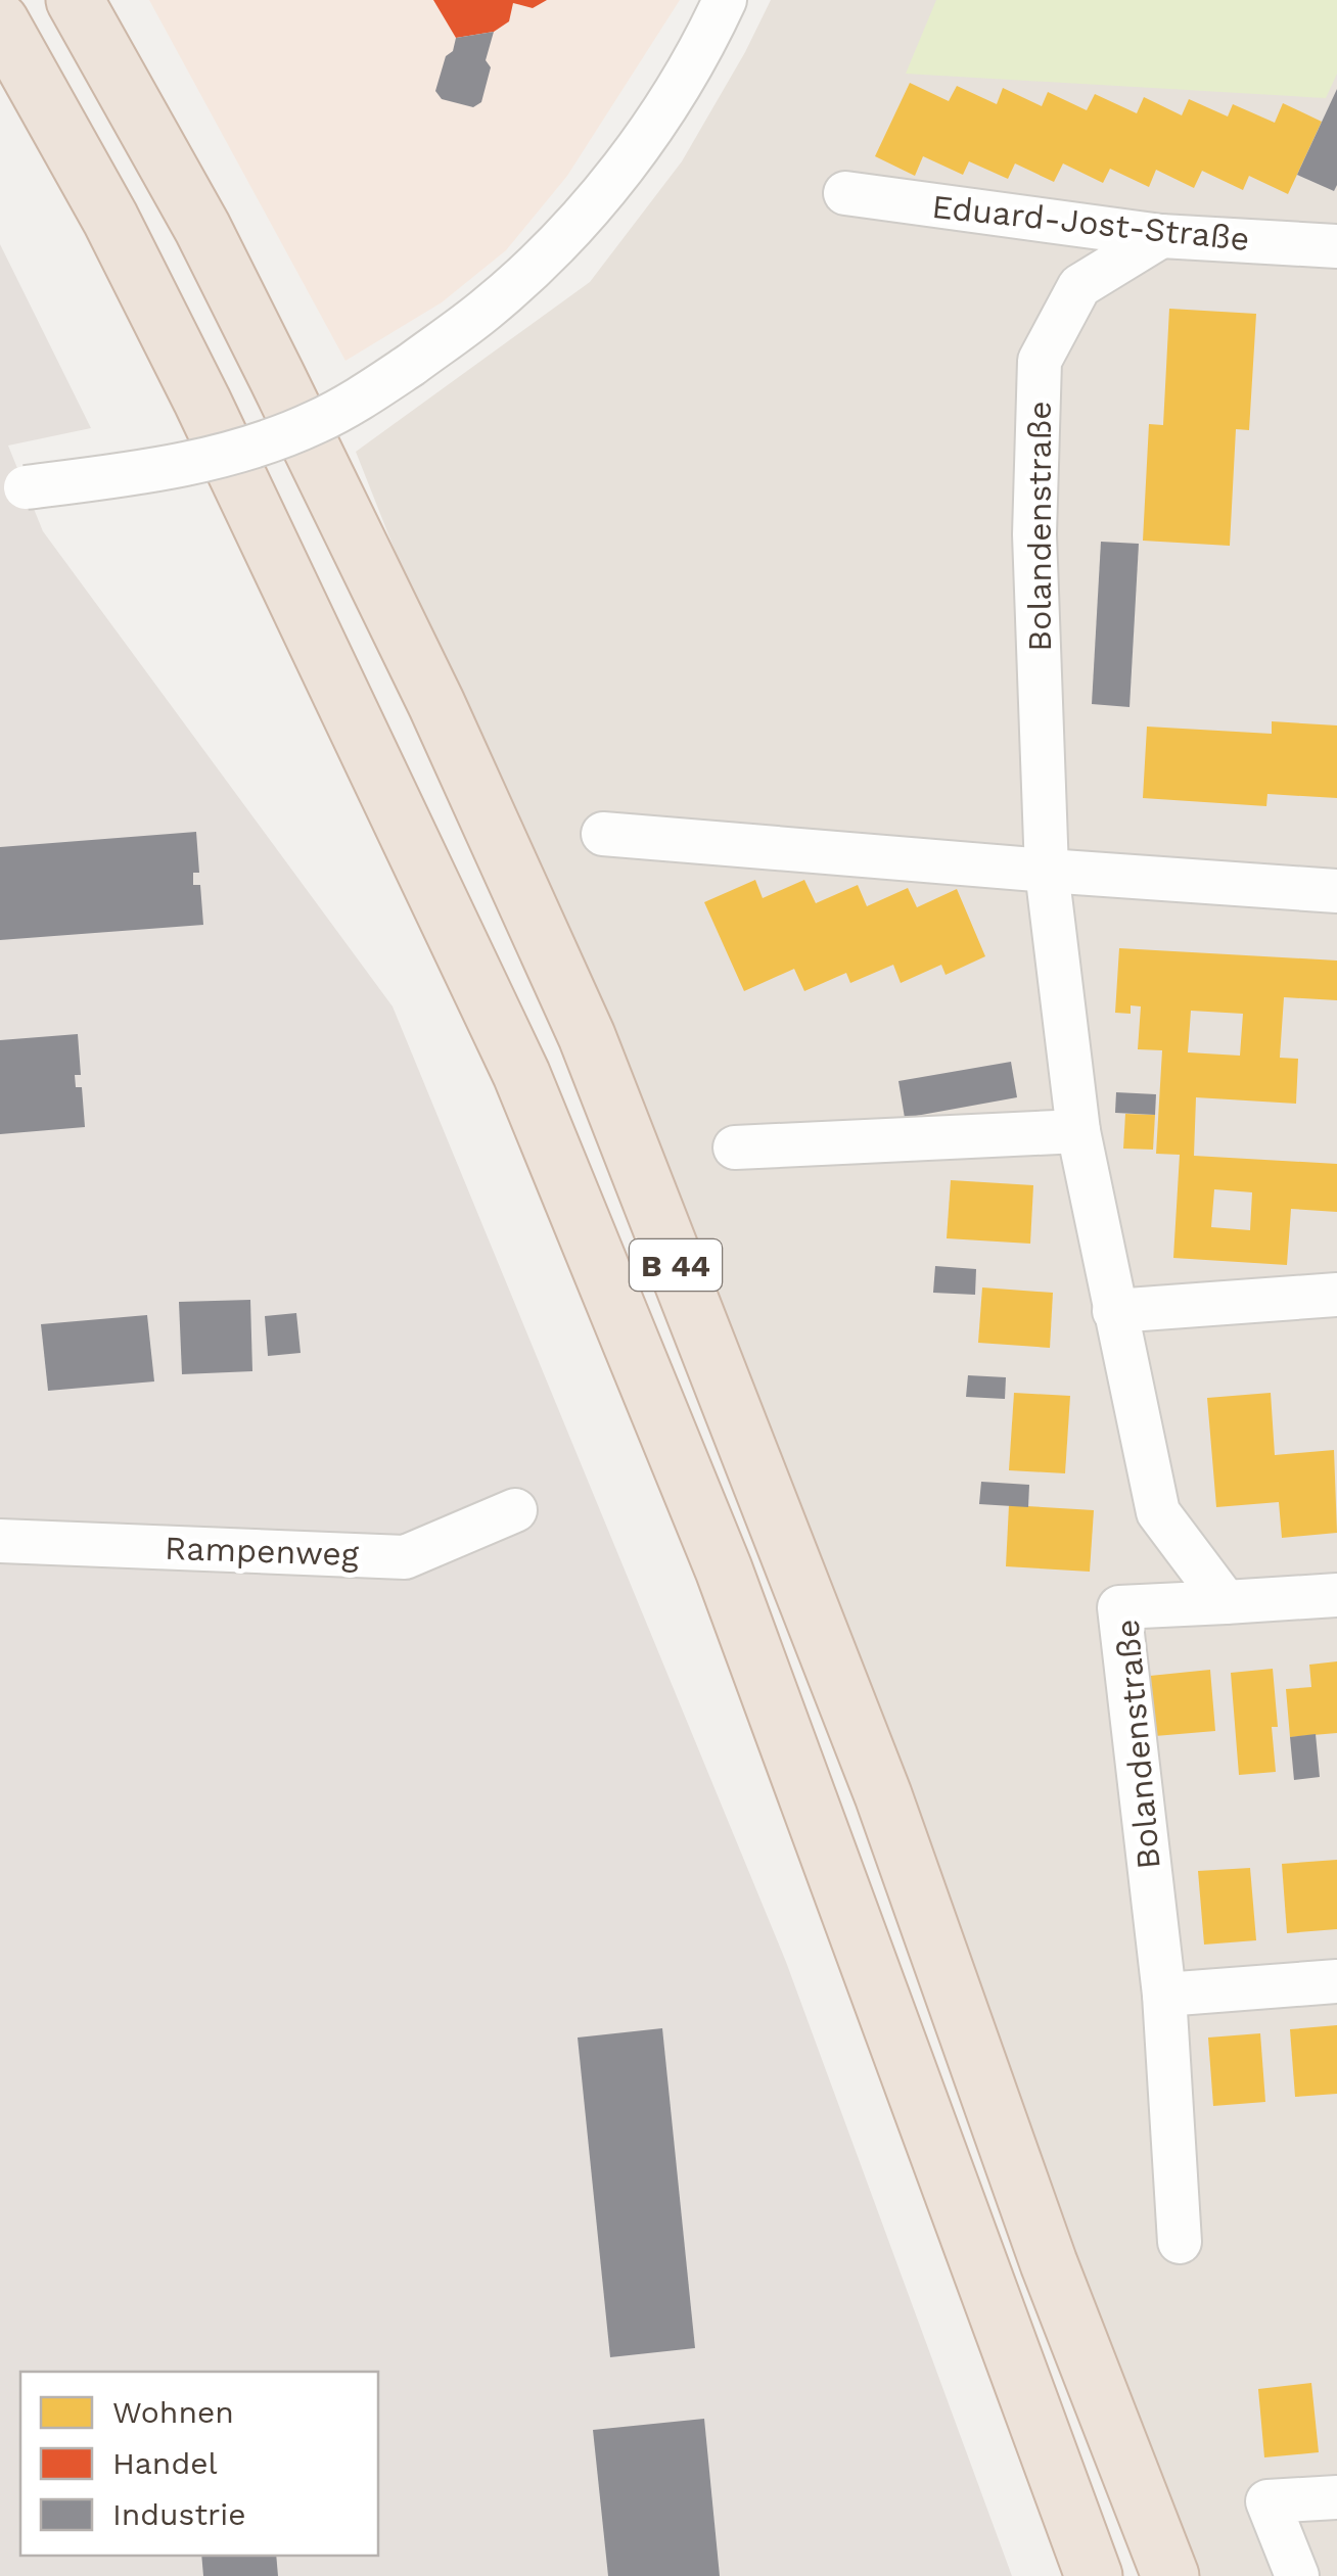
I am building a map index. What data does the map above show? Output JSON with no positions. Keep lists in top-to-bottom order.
{
  "streets": {
    "highway": ["B 44"],
    "street": ["Eduard-Jost-Straße", "Bolandenstraße", "Rampenweg"]
  },
  "crossings": [
    ["Eduard-Jost-Straße", "Bolandenstraße"]
  ],
  "legend": ["Wohnen", "Handel", "Industrie"]
}
